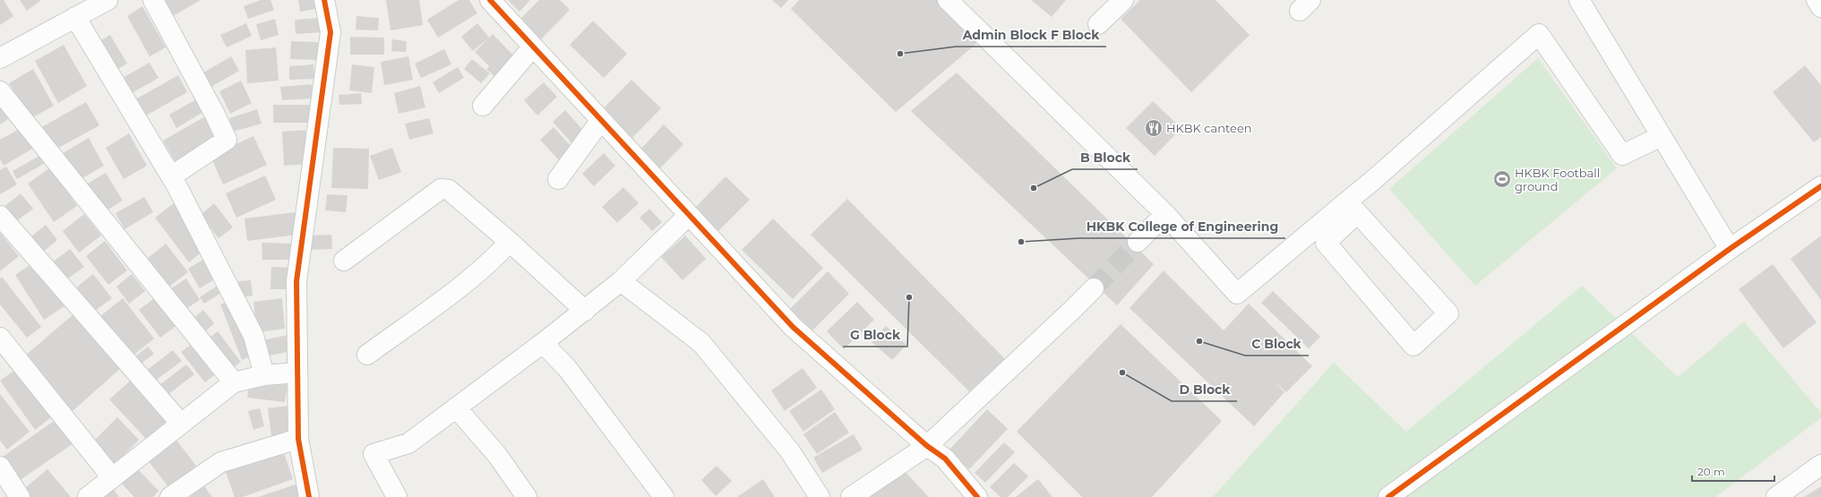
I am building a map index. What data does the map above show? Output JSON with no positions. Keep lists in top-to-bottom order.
{
  "places": {
    "other": [
      "Admin Block F Block",
      "B Block",
      "HKBK College of Engineering",
      "G Block",
      "C Block",
      "D Block"
    ],
    "restaurant": ["HKBK canteen"],
    "sports": ["HKBK Football ground"]
  },
  "scale_bar": "20 m"
}
